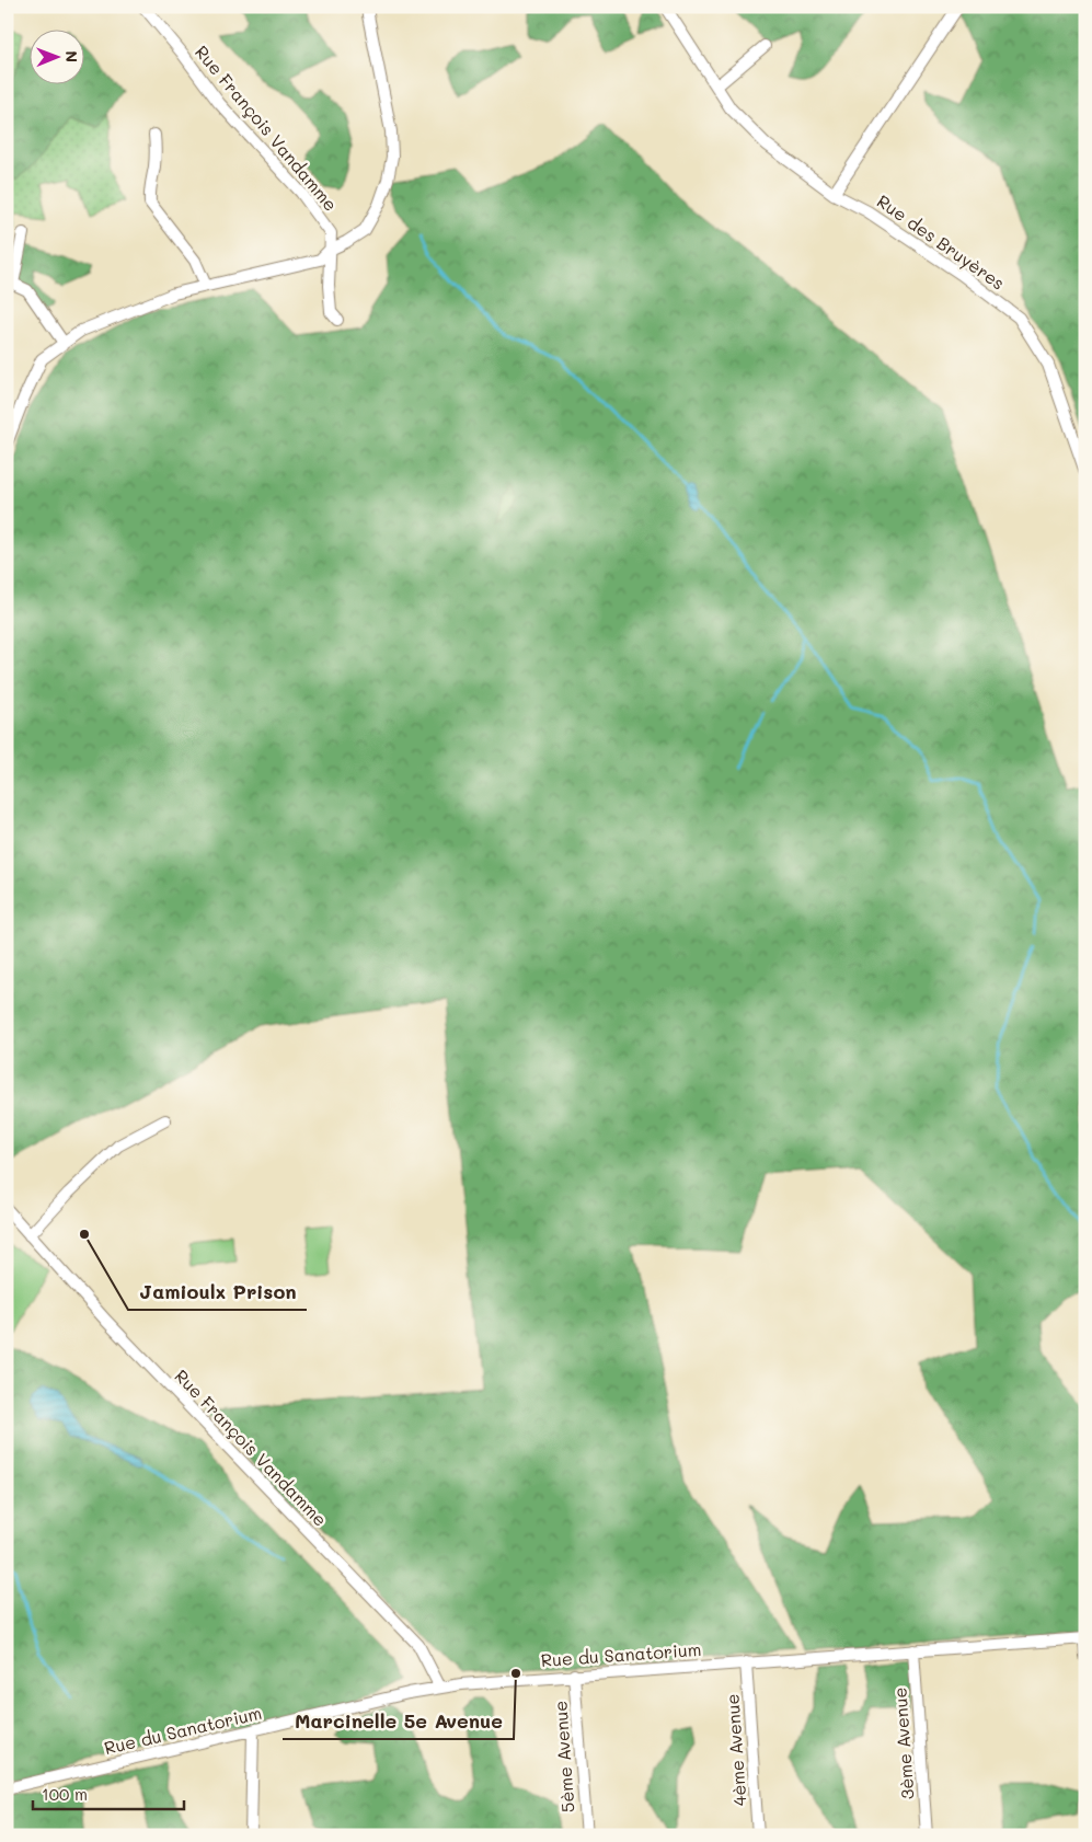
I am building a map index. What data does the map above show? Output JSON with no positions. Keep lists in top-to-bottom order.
{
  "streets": {
    "street": [
      "Rue François Vandamme",
      "Rue des Bruyères",
      "Rue du Sanatorium",
      "3ème Avenue",
      "4ème Avenue",
      "5ème Avenue"
    ]
  },
  "crossings": [
    ["Rue François Vandamme", "Rue du Sanatorium"],
    ["Rue du Sanatorium", "3ème Avenue"],
    ["Rue du Sanatorium", "4ème Avenue"],
    ["Rue du Sanatorium", "5ème Avenue"]
  ],
  "places": ["Jamioulx Prison", "Marcinelle 5e Avenue"],
  "scale_bar": "100 m",
  "north": "right"
}
